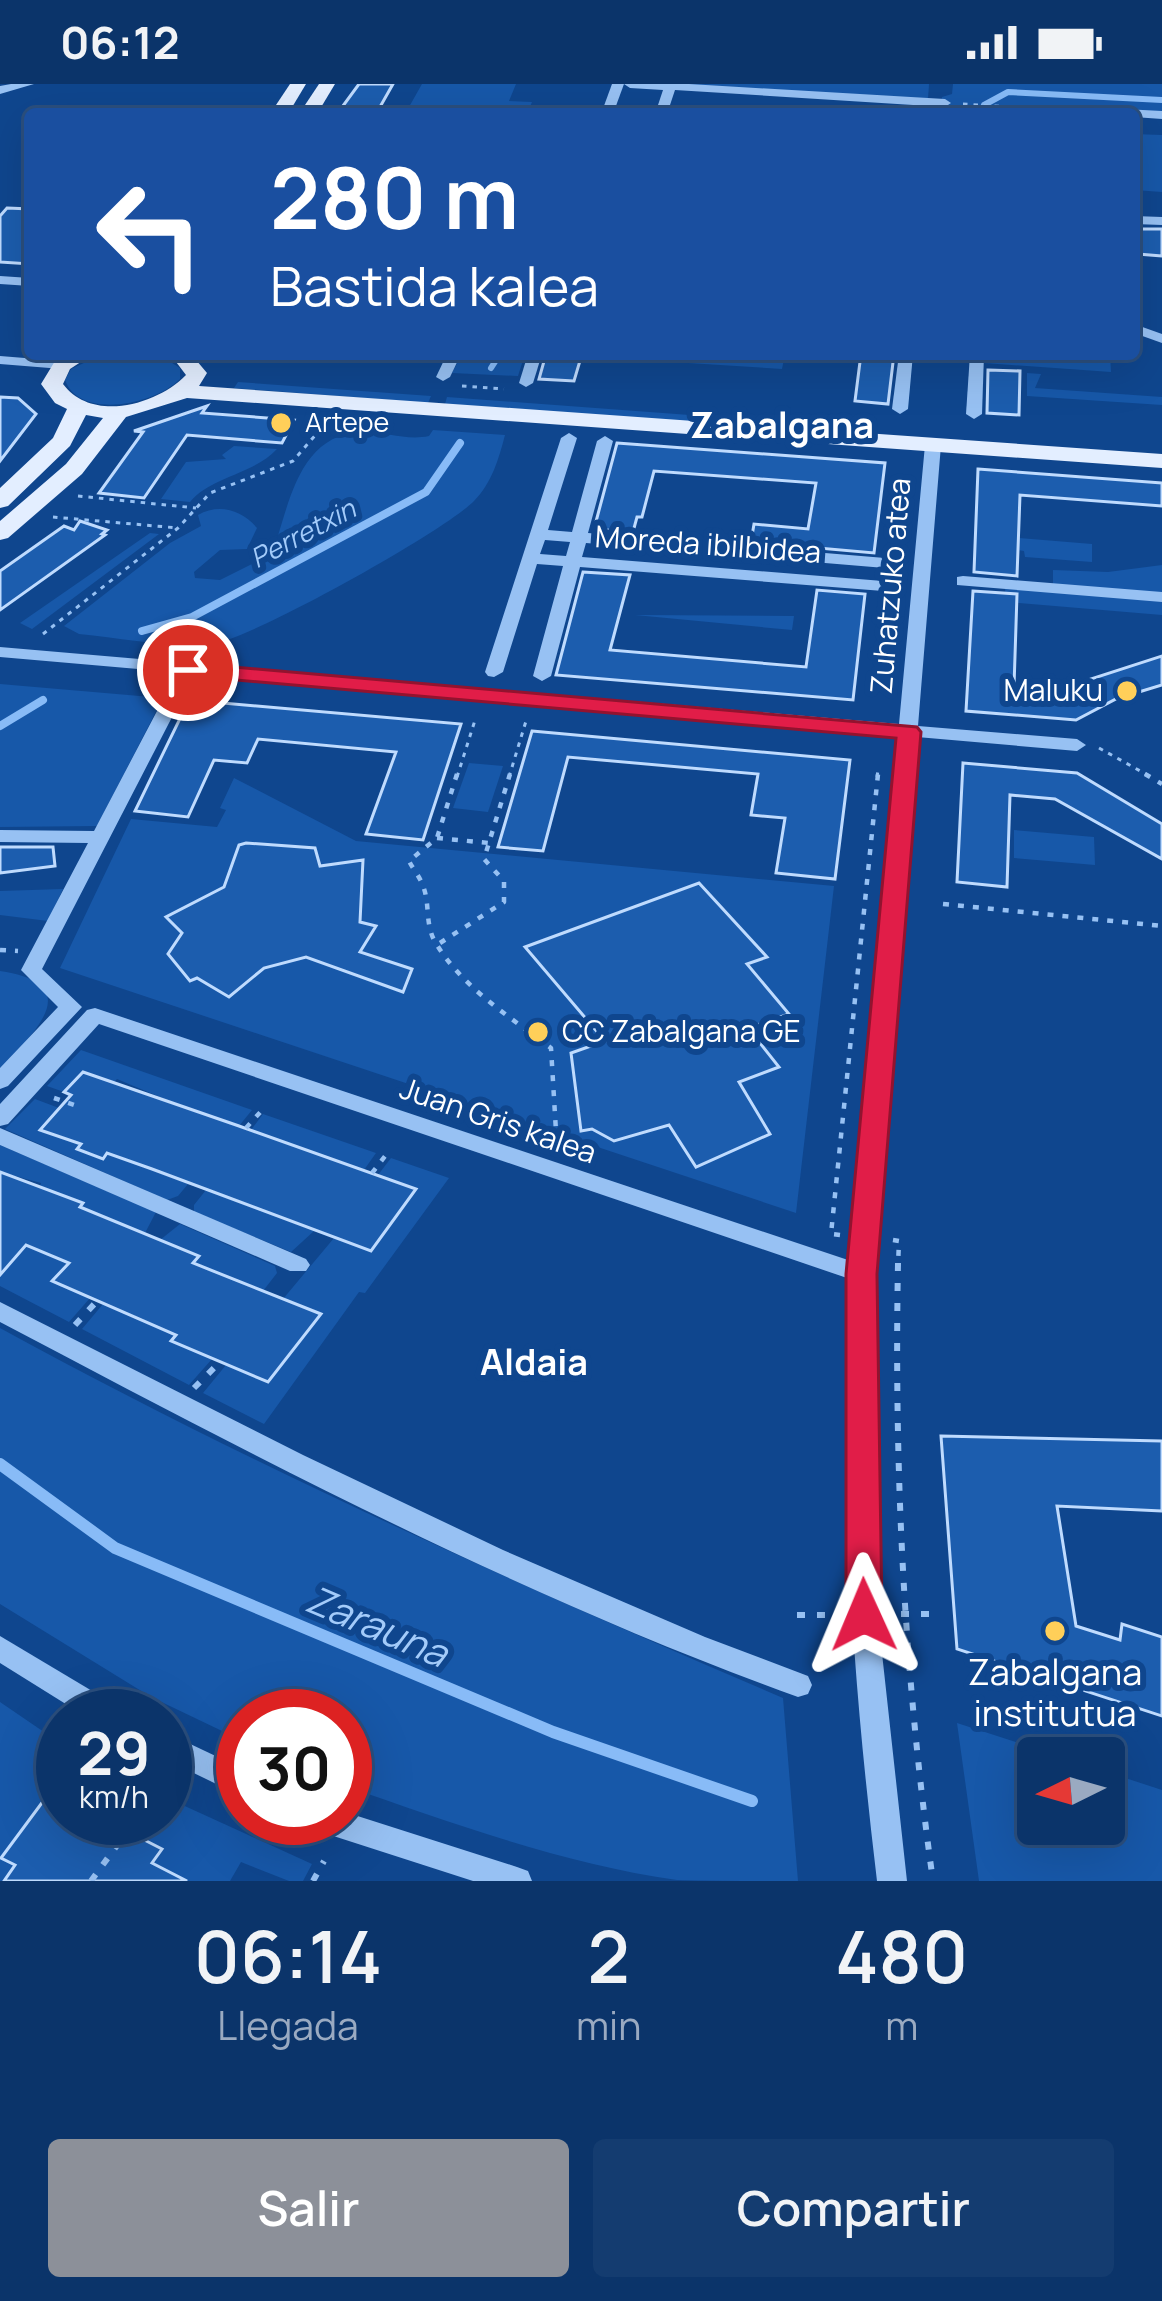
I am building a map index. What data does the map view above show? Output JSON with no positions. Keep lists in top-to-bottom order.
{
  "streets": {
    "street": ["Moreda ibilbidea", "Zuhatzuko atea", "Juan Gris kalea"]
  },
  "crossings": [
    ["Zuhatzuko atea", "Juan Gris kalea"]
  ],
  "districts": ["Zabalgana", "Aldaia"],
  "water": ["Perretxin", "Zarauna"],
  "places": [
    "Artepe",
    "Maluku",
    "CC Zabalgana GE",
    "Zabalgana institutua"
  ],
  "north": "left",
  "page": {
    "status": "06:12",
    "turn": ["280 m", "Bastida kalea"],
    "speed": "29 km/h",
    "limit": "30",
    "eta": [
      "06:14",
      "Llegada",
      "2",
      "min",
      "480",
      "m"
    ],
    "buttons": ["Salir", "Compartir"]
  }
}
